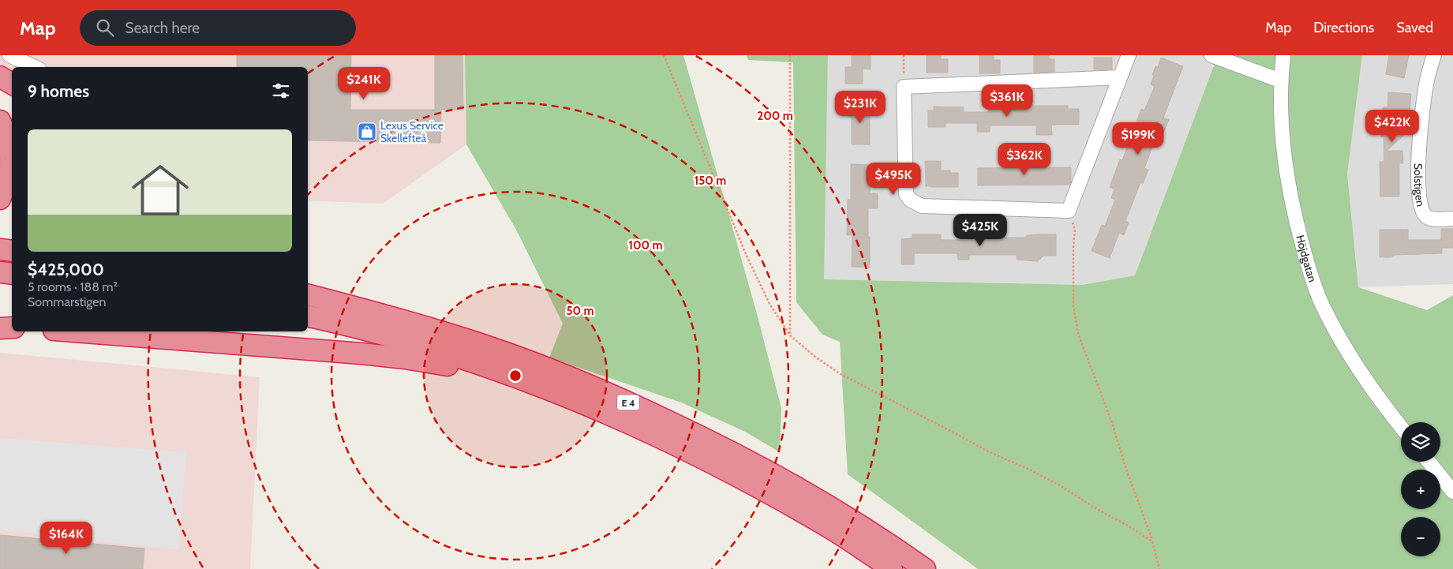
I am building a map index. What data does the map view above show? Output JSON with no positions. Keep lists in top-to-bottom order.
{
  "streets": {
    "highway": ["E 4"],
    "street": ["Solstigen", "Höjdgatan"]
  },
  "places": {
    "shop": ["Lexus Service Skellefteå"]
  },
  "page": {
    "header": "Map",
    "search": "Search here",
    "nav": ["Map", "Directions", "Saved"],
    "price": [
      "$241K",
      "$361K",
      "$231K",
      "$422K",
      "$199K",
      "$362K",
      "$495K",
      "$425K",
      "$164K"
    ],
    "heading": "9 homes",
    "list": [
      {
        "name": "$425,000",
        "note": "5 rooms · 188 m² · Sommarstigen"
      }
    ],
    "map_buttons": ["+", "−"]
  },
  "rings": [
    "200 m",
    "150 m",
    "100 m",
    "50 m"
  ]
}
